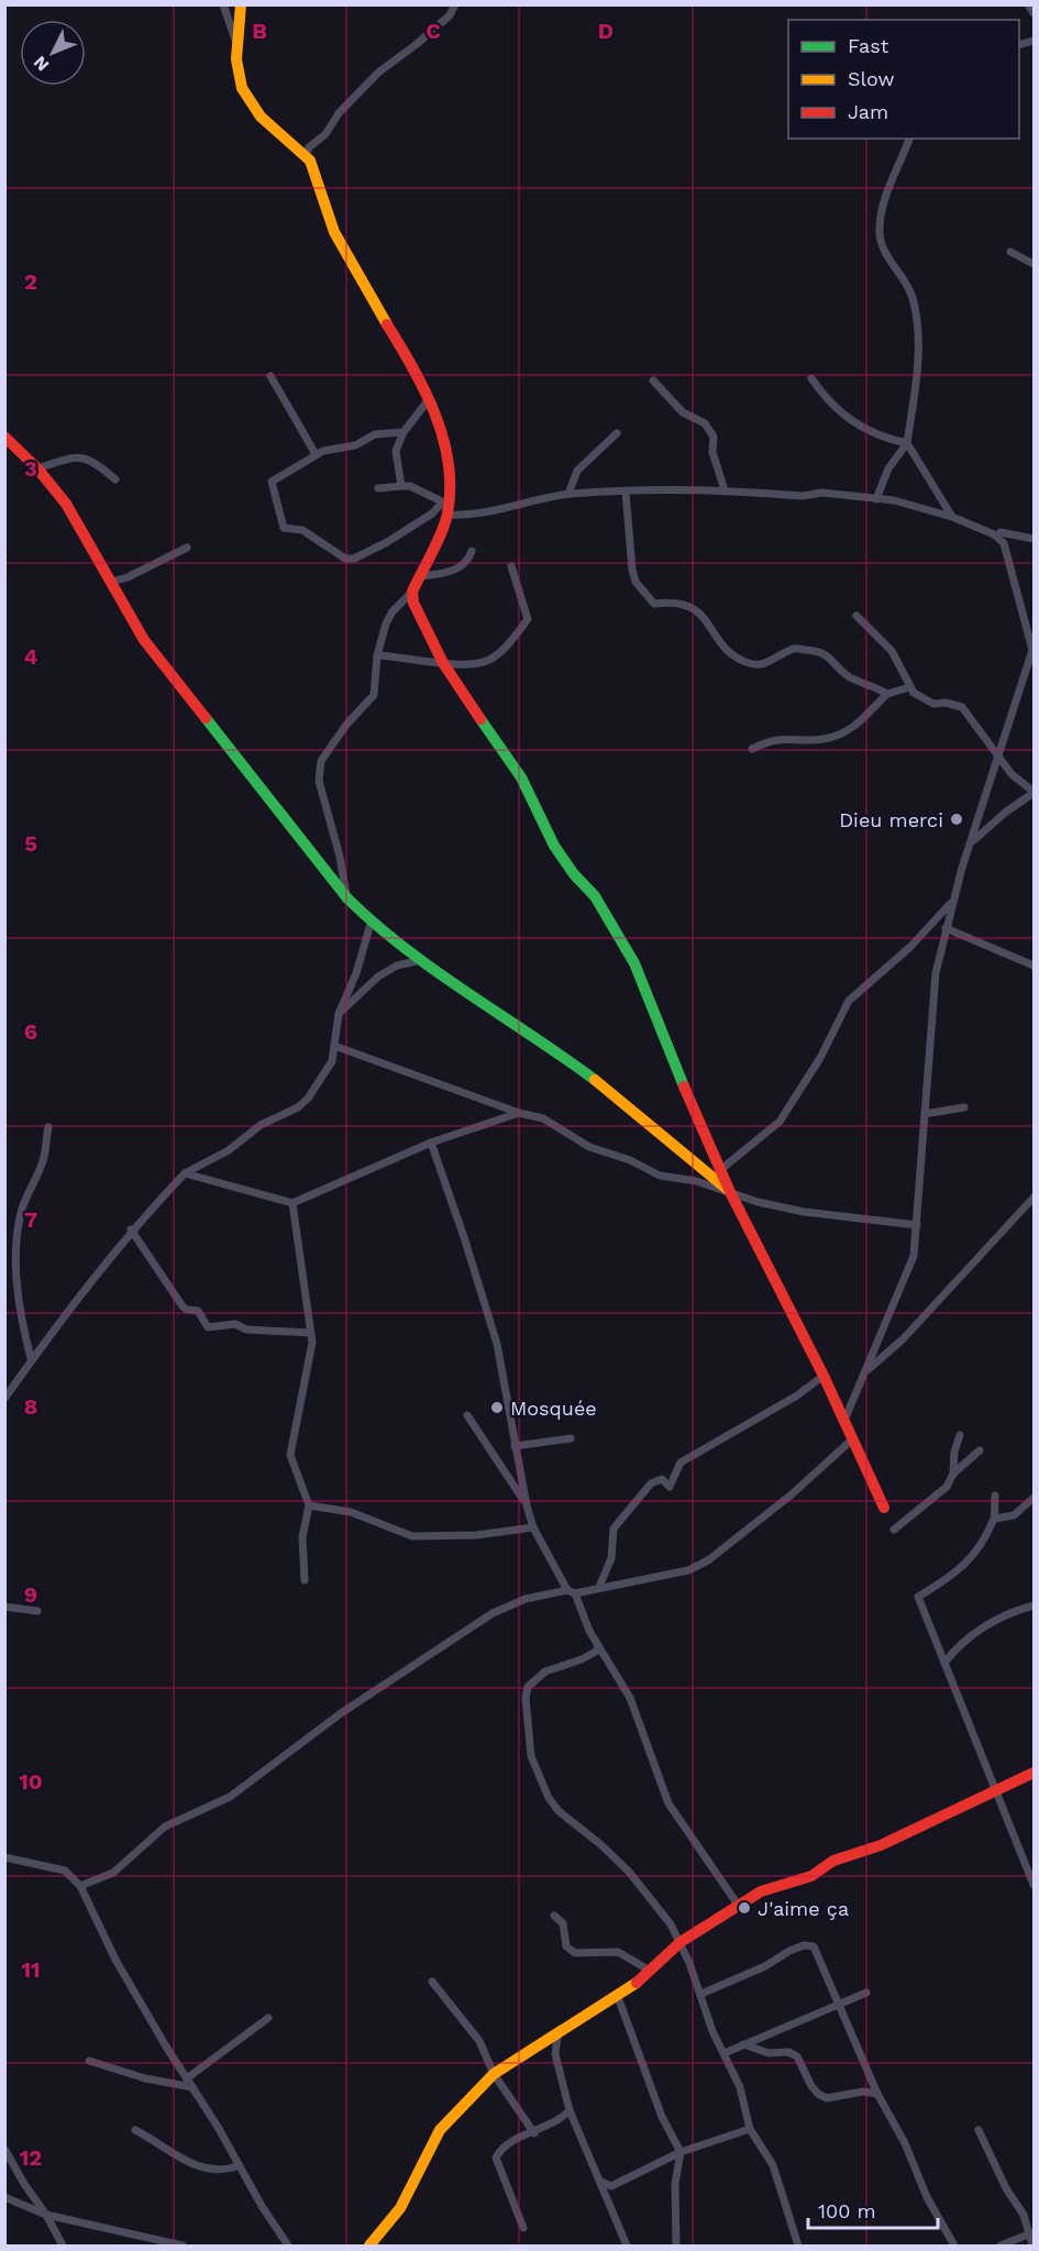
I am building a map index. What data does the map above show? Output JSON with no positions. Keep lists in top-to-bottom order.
{
  "places": ["Dieu merci", "Mosquée", "J'aime ça"],
  "legend": ["Fast", "Slow", "Jam"],
  "scale_bar": "100 m",
  "north": "bottom left",
  "grid": {
    "columns": ["B", "C", "D"],
    "rows": [
      "2",
      "3",
      "4",
      "5",
      "6",
      "7",
      "8",
      "9",
      "10",
      "11",
      "12"
    ]
  }
}
